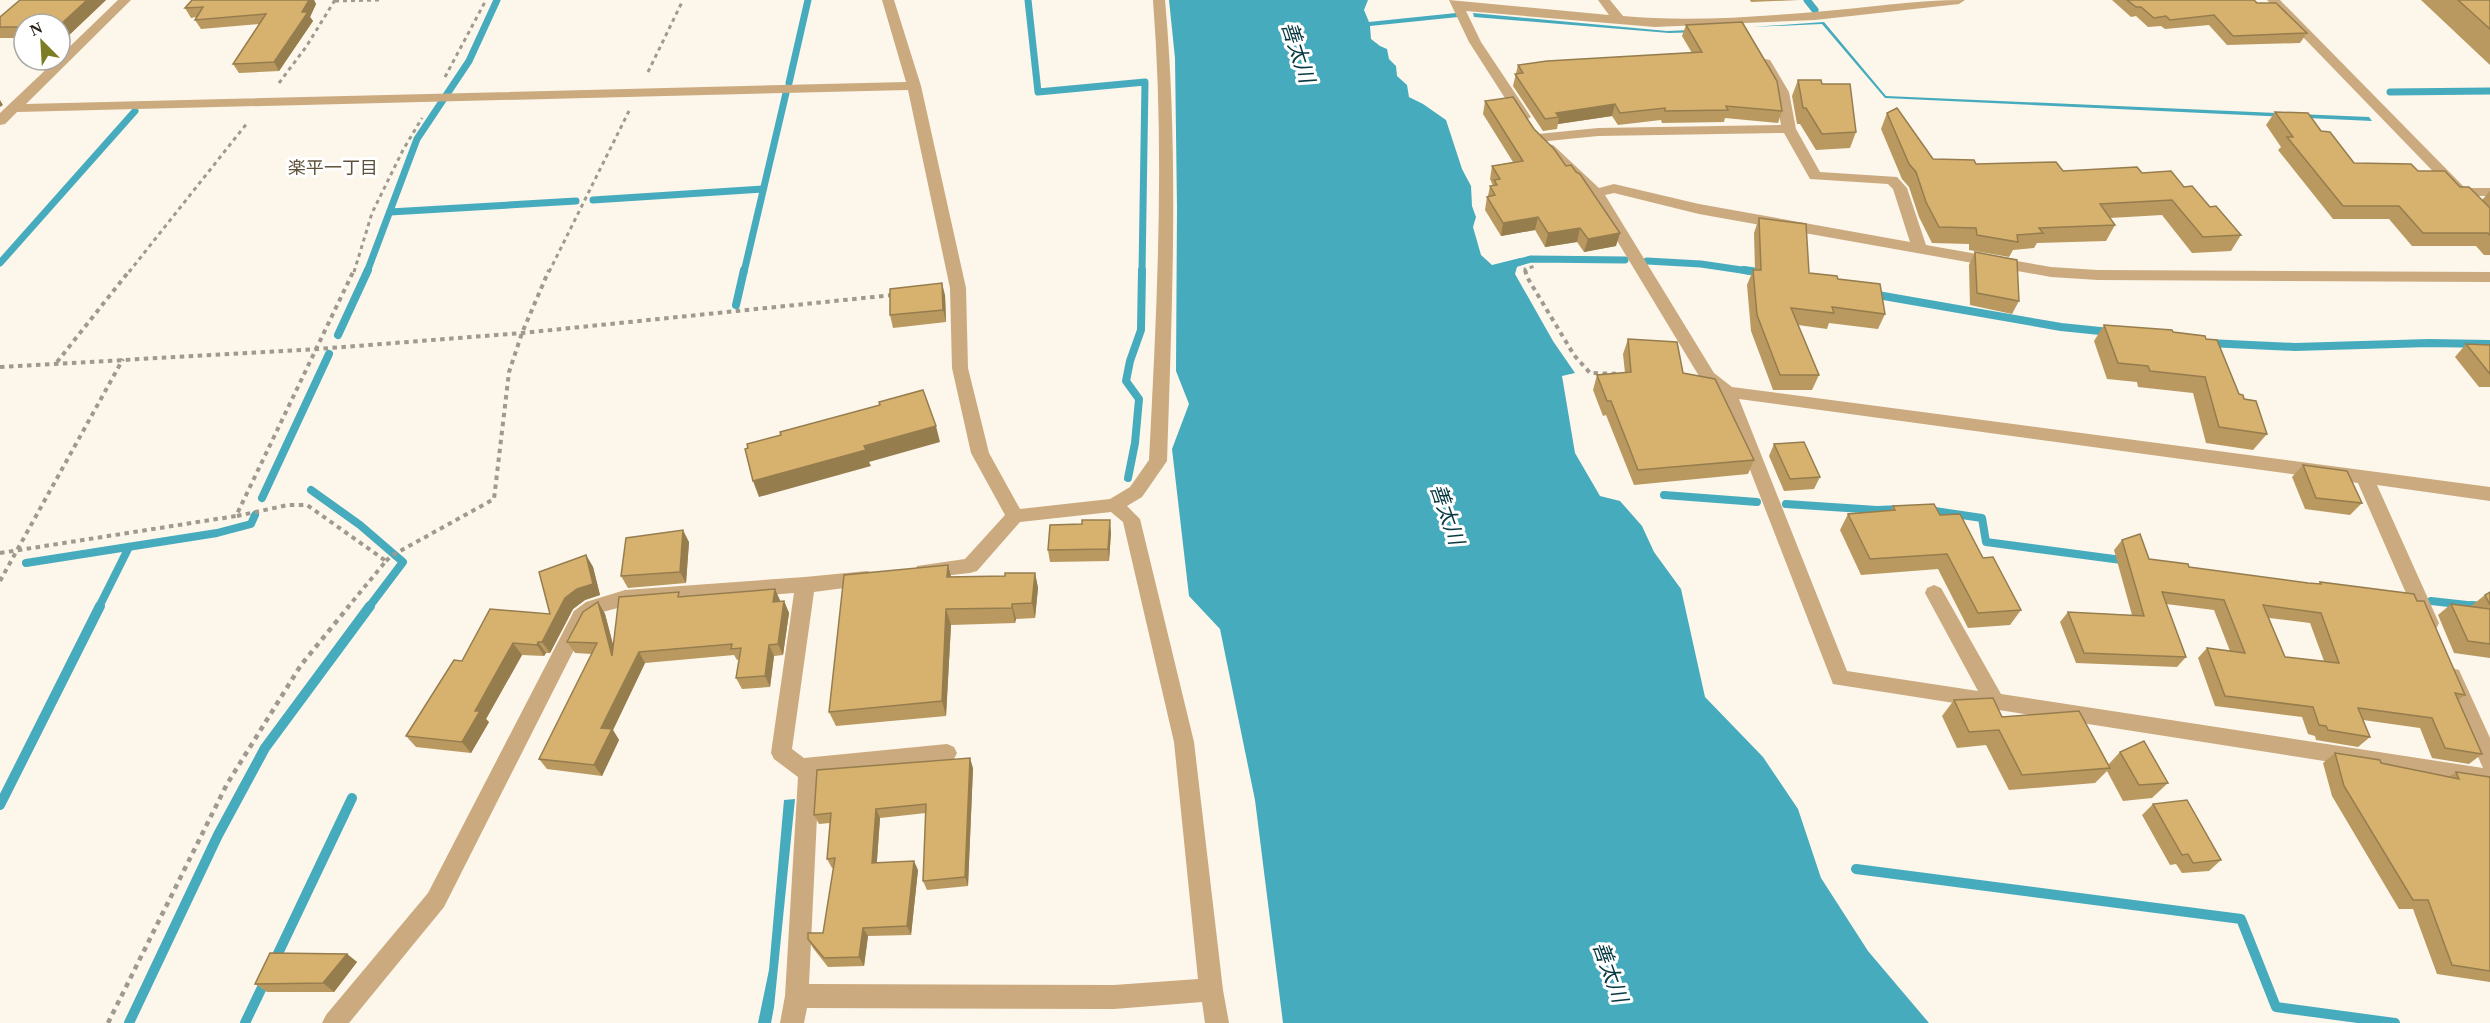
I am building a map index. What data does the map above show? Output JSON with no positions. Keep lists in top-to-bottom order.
{
  "districts": ["楽平一丁目"],
  "water": ["善太川"],
  "north": "top left"
}
